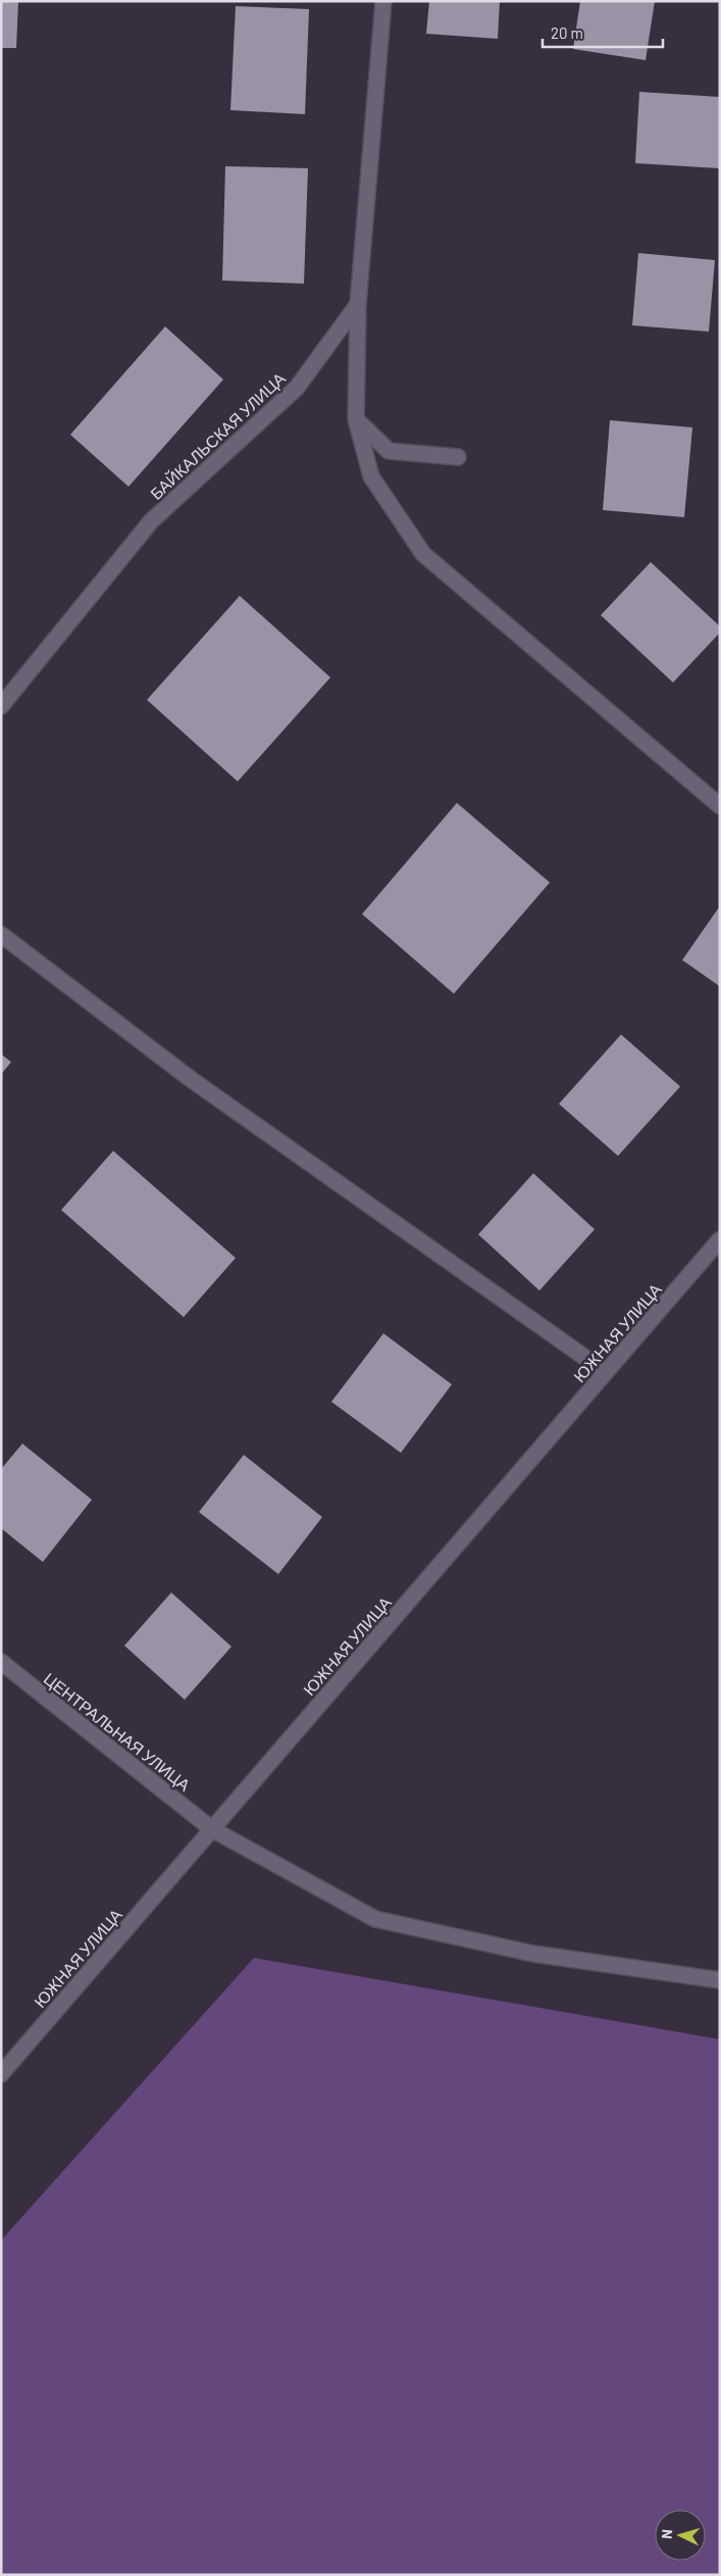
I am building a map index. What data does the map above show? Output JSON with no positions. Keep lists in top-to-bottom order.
{
  "streets": {
    "street": ["БАЙКАЛЬСКАЯ УЛИЦА", "ЮЖНАЯ УЛИЦА", "ЦЕНТРАЛЬНАЯ УЛИЦА"]
  },
  "crossings": [
    ["ЮЖНАЯ УЛИЦА", "ЦЕНТРАЛЬНАЯ УЛИЦА"]
  ],
  "scale_bar": "20 m",
  "north": "left"
}
